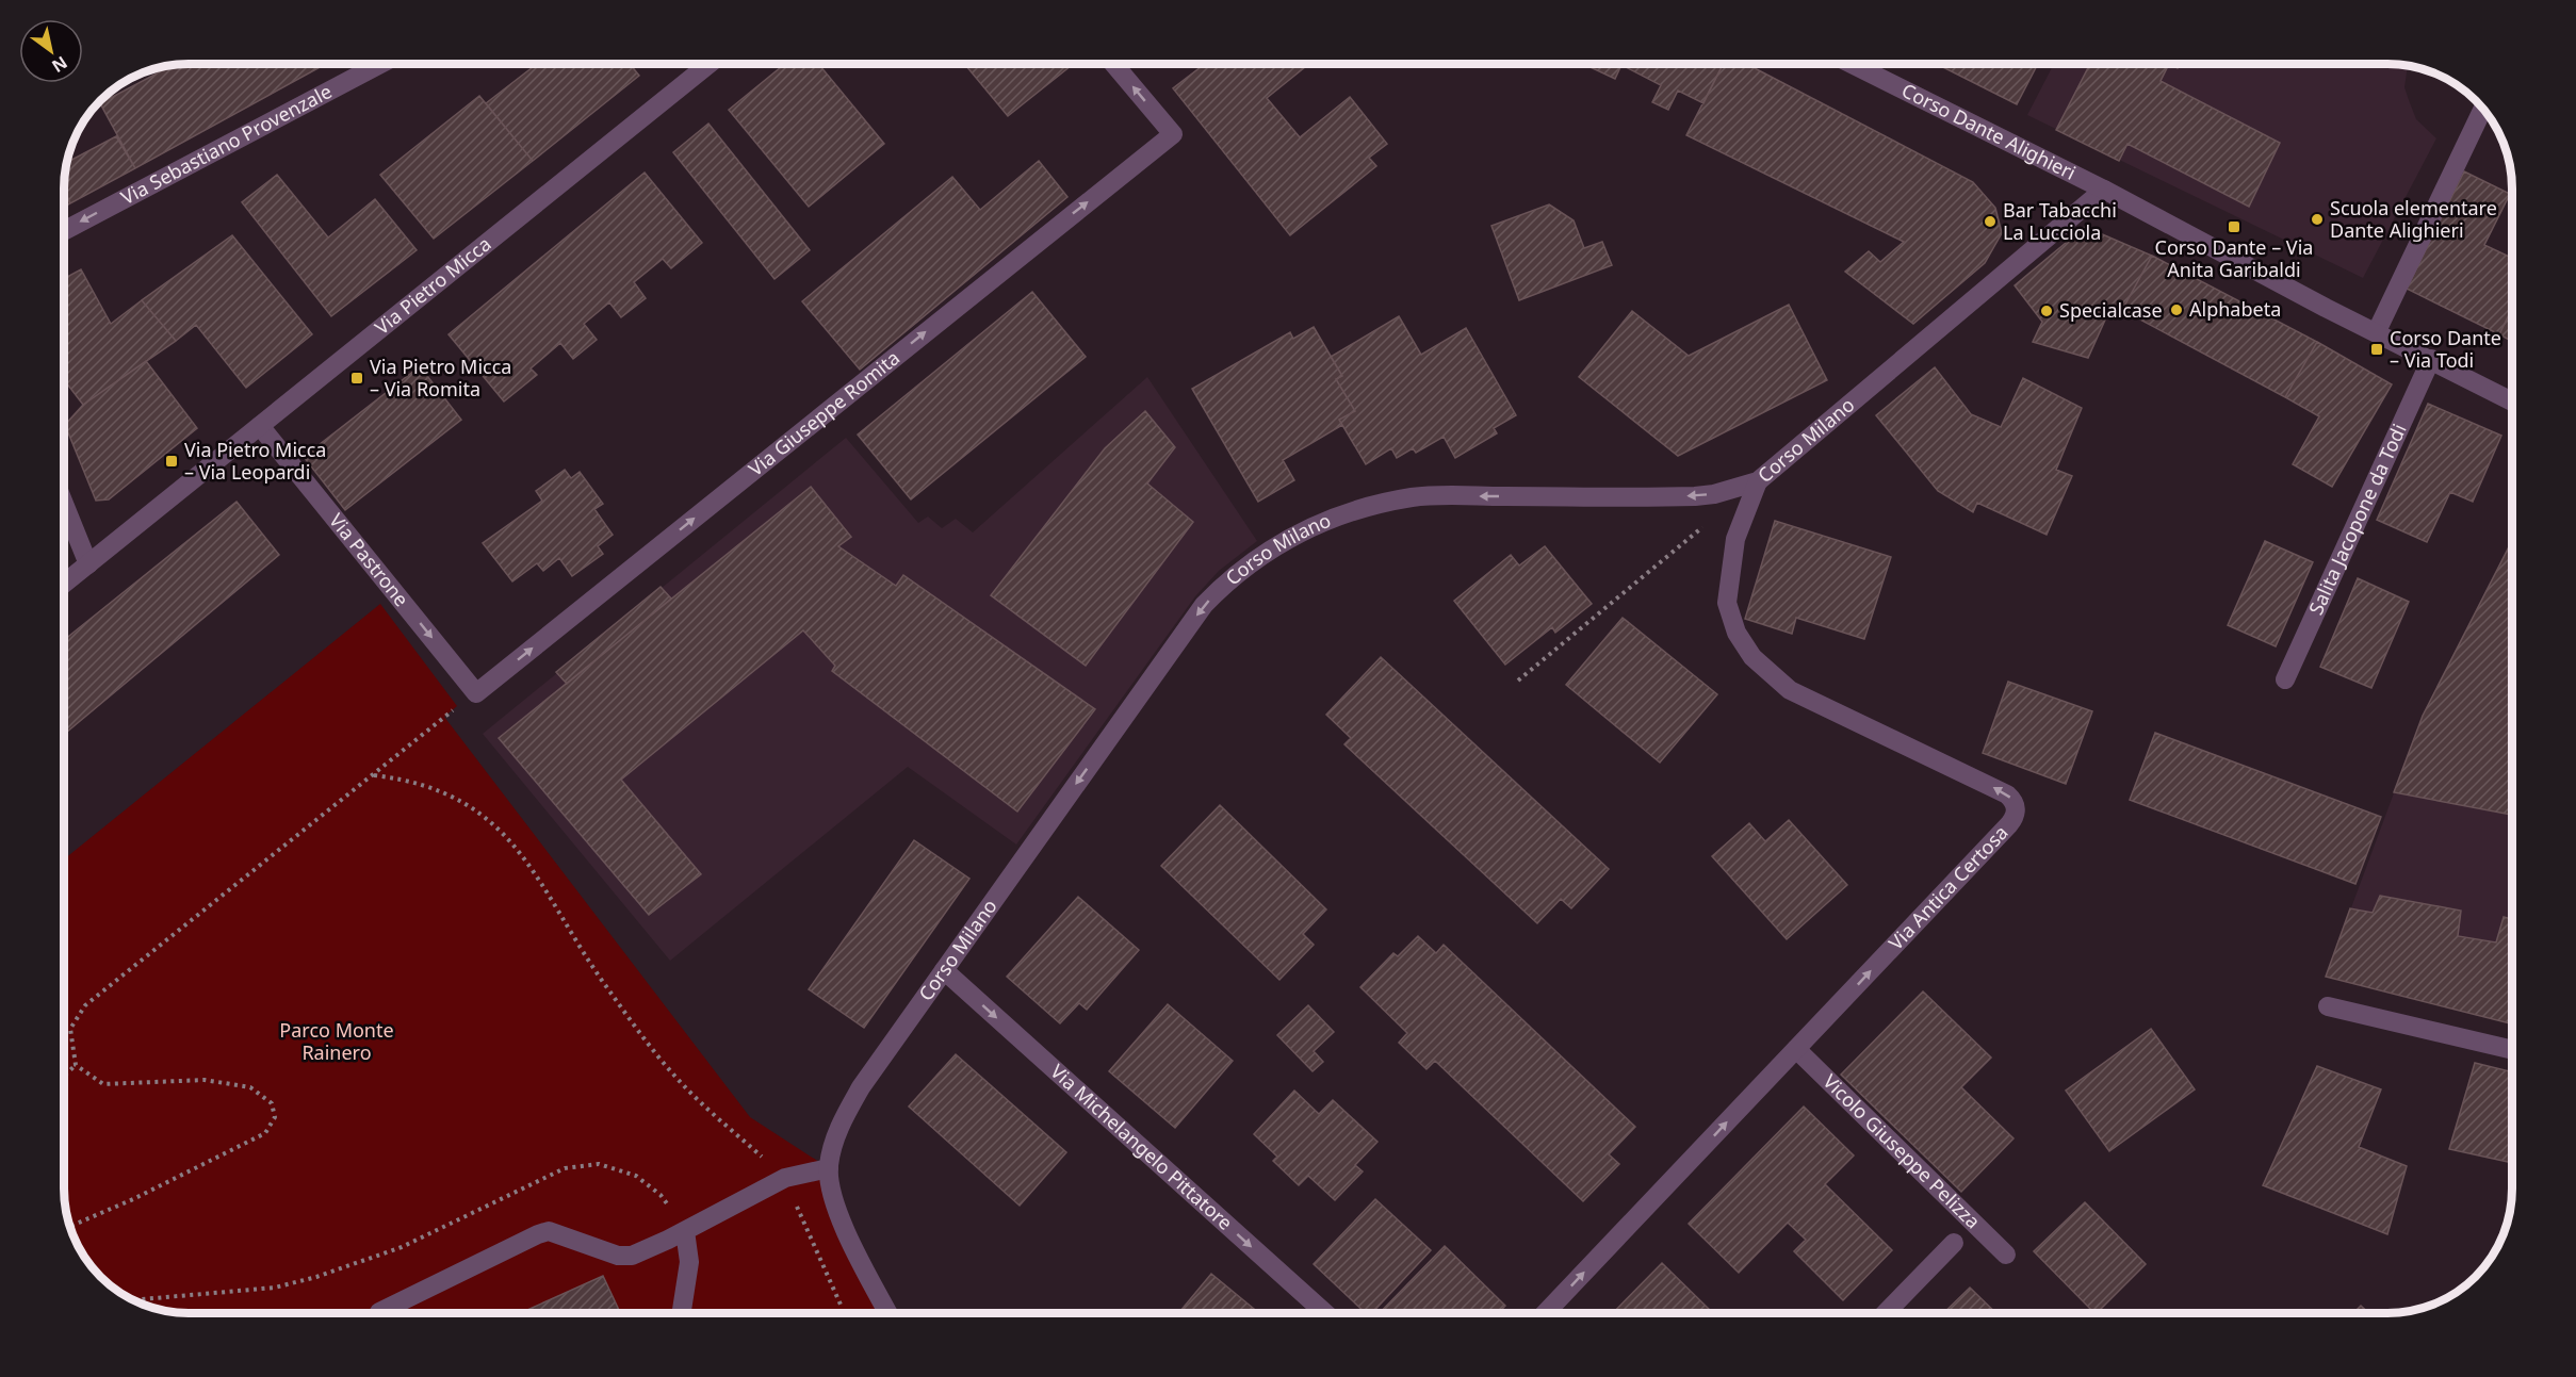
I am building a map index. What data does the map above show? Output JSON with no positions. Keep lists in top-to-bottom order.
{
  "streets": {
    "street": [
      "Corso Dante Alighieri",
      "Via Sebastiano Provenzale",
      "Via Pietro Micca",
      "Via Giuseppe Romita",
      "Corso Milano",
      "Salita Jacopone da Todi",
      "Via Pastrone",
      "Via Antica Certosa",
      "Via Michelangelo Pittatore",
      "Vicolo Giuseppe Pelizza"
    ]
  },
  "crossings": [
    ["Corso Dante Alighieri", "Corso Milano"],
    ["Corso Dante Alighieri", "Salita Jacopone da Todi"],
    ["Via Pietro Micca", "Via Pastrone"],
    ["Via Giuseppe Romita", "Via Pastrone"],
    ["Corso Milano", "Via Antica Certosa"],
    ["Corso Milano", "Via Michelangelo Pittatore"],
    ["Via Antica Certosa", "Vicolo Giuseppe Pelizza"]
  ],
  "one_way": [
    "Via Sebastiano Provenzale",
    "Via Giuseppe Romita",
    "Corso Milano",
    "Via Pastrone",
    "Via Michelangelo Pittatore"
  ],
  "parks": ["Parco Monte Rainero"],
  "places": {
    "other": [
      "Scuola elementare Dante Alighieri",
      "Bar Tabacchi La Lucciola",
      "Alphabeta",
      "Specialcase"
    ],
    "transit": [
      "Corso Dante – Via Anita Garibaldi",
      "Corso Dante – Via Todi",
      "Via Pietro Micca – Via Romita",
      "Via Pietro Micca – Via Leopardi"
    ]
  },
  "north": "bottom right"
}
